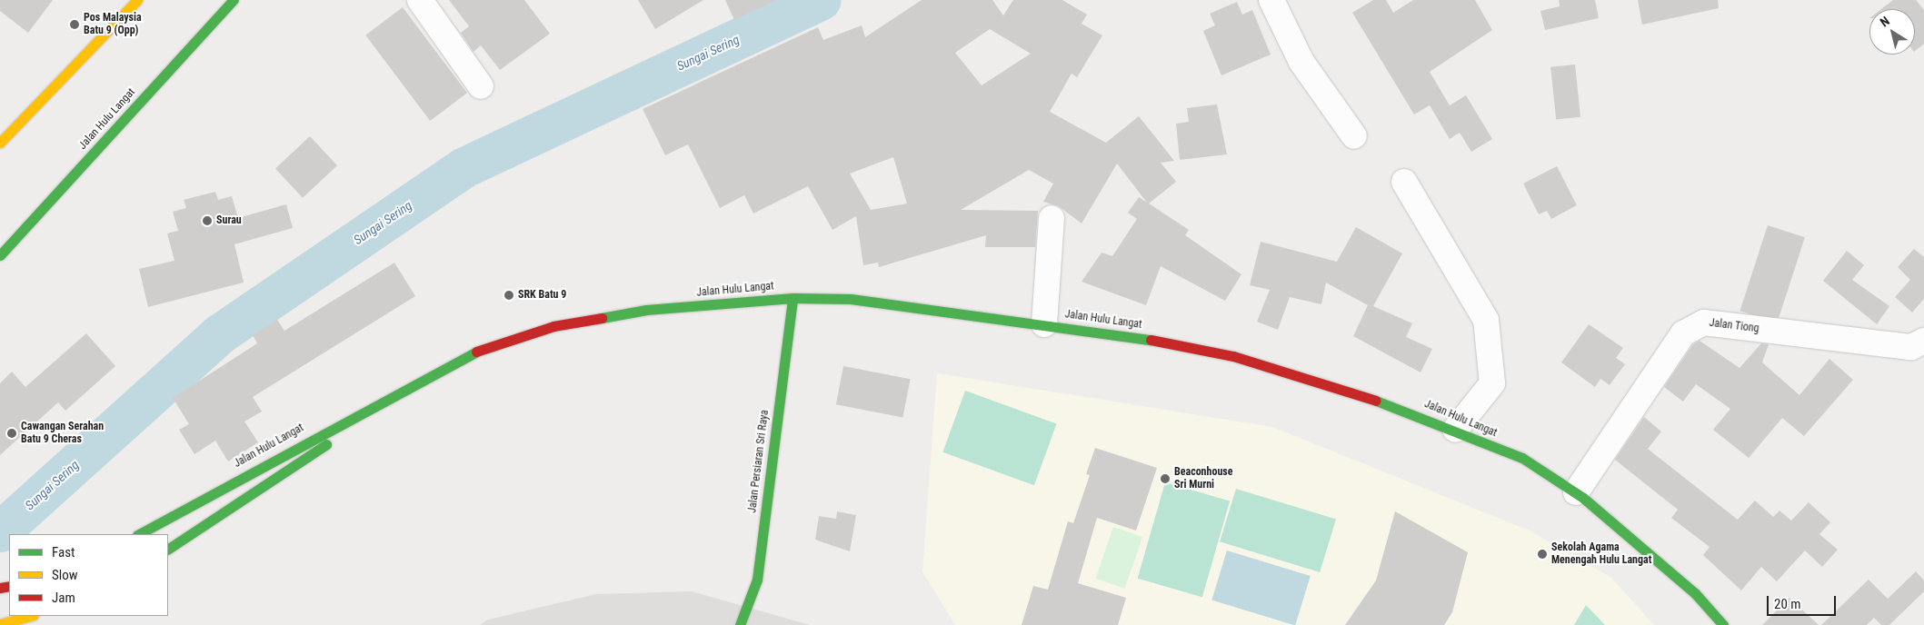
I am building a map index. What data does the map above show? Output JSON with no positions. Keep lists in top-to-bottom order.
{
  "streets": {
    "main road": ["Jalan Hulu Langat", "Jalan Persiaran Sri Raya"],
    "street": ["Jalan Tiong"]
  },
  "crossings": [
    ["Jalan Hulu Langat", "Jalan Tiong"],
    ["Jalan Hulu Langat", "Jalan Persiaran Sri Raya"]
  ],
  "water": ["Sungai Sering"],
  "places": [
    "Pos Malaysia Batu 9 (Opp)",
    "Surau",
    "SRK Batu 9",
    "Cawangan Serahan Batu 9 Cheras",
    "Beaconhouse Sri Murni",
    "Sekolah Agama Menengah Hulu Langat"
  ],
  "legend": ["Fast", "Slow", "Jam"],
  "scale_bar": "20 m",
  "north": "top left"
}
